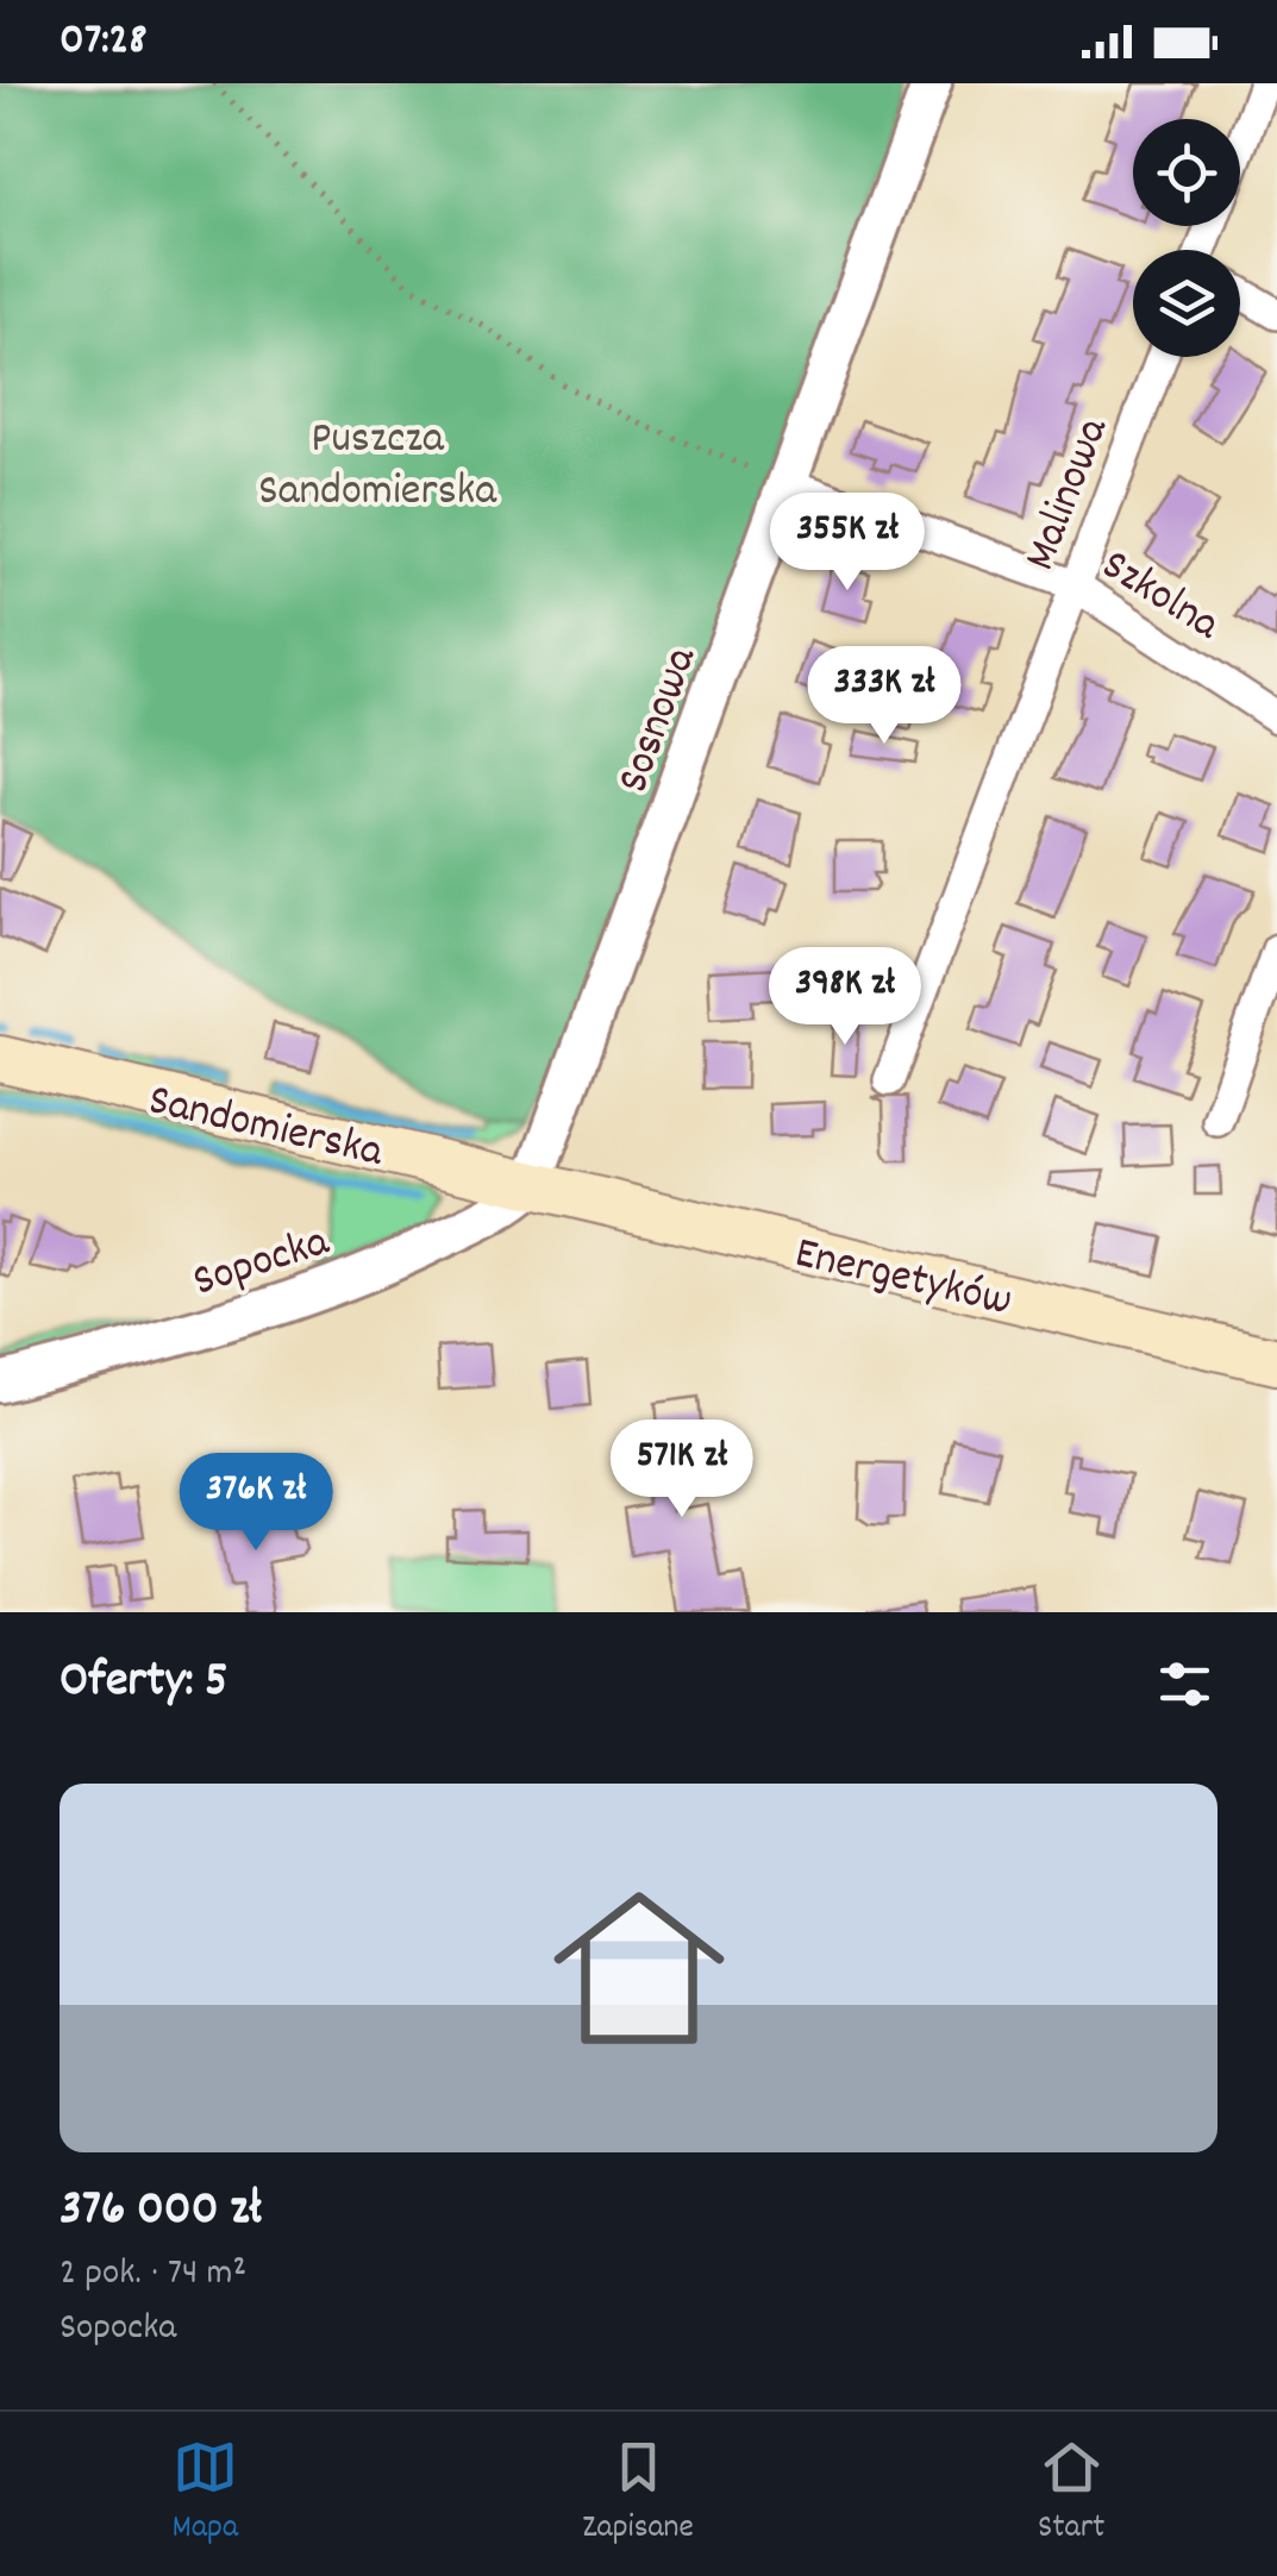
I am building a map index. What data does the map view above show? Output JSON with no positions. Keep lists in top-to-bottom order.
{
  "streets": {
    "main road": ["Sandomierska", "Energetyków"],
    "street": [
      "Malinowa",
      "Szkolna",
      "Sosnowa",
      "Sopocka"
    ]
  },
  "crossings": [
    ["Malinowa", "Szkolna"],
    ["Szkolna", "Sosnowa"],
    ["Sosnowa", "Sandomierska"],
    ["Sosnowa", "Sopocka"],
    ["Sosnowa", "Energetyków"],
    ["Sandomierska", "Sopocka"],
    ["Sandomierska", "Energetyków"],
    ["Sopocka", "Energetyków"]
  ],
  "parks": ["Puszcza Sandomierska"],
  "page": {
    "status": "07:28",
    "price": [
      "355K zł",
      "333K zł",
      "398K zł",
      "571K zł",
      "376K zł"
    ],
    "heading": "Oferty: 5",
    "list": [
      {
        "name": "376 000 zł",
        "note": "2 pok. · 74 m² · Sopocka"
      }
    ],
    "tabs": ["Mapa", "Zapisane", "Start"]
  }
}
